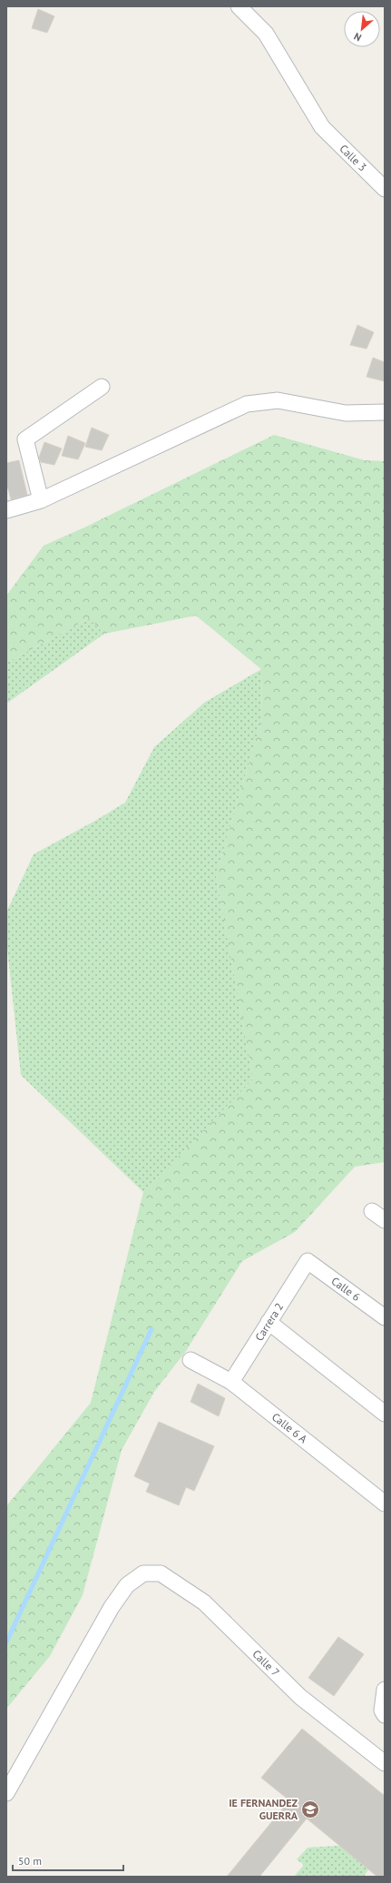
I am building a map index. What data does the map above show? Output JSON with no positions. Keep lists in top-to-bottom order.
{
  "streets": {
    "street": [
      "Calle 3",
      "Calle 6",
      "Carrera 2",
      "Calle 6 A",
      "Calle 7"
    ]
  },
  "crossings": [
    ["Calle 6", "Carrera 2"],
    ["Carrera 2", "Calle 6 A"]
  ],
  "places": {
    "school or university": ["IE FERNANDEZ GUERRA"]
  },
  "scale_bar": "50 m",
  "north": "bottom left"
}
